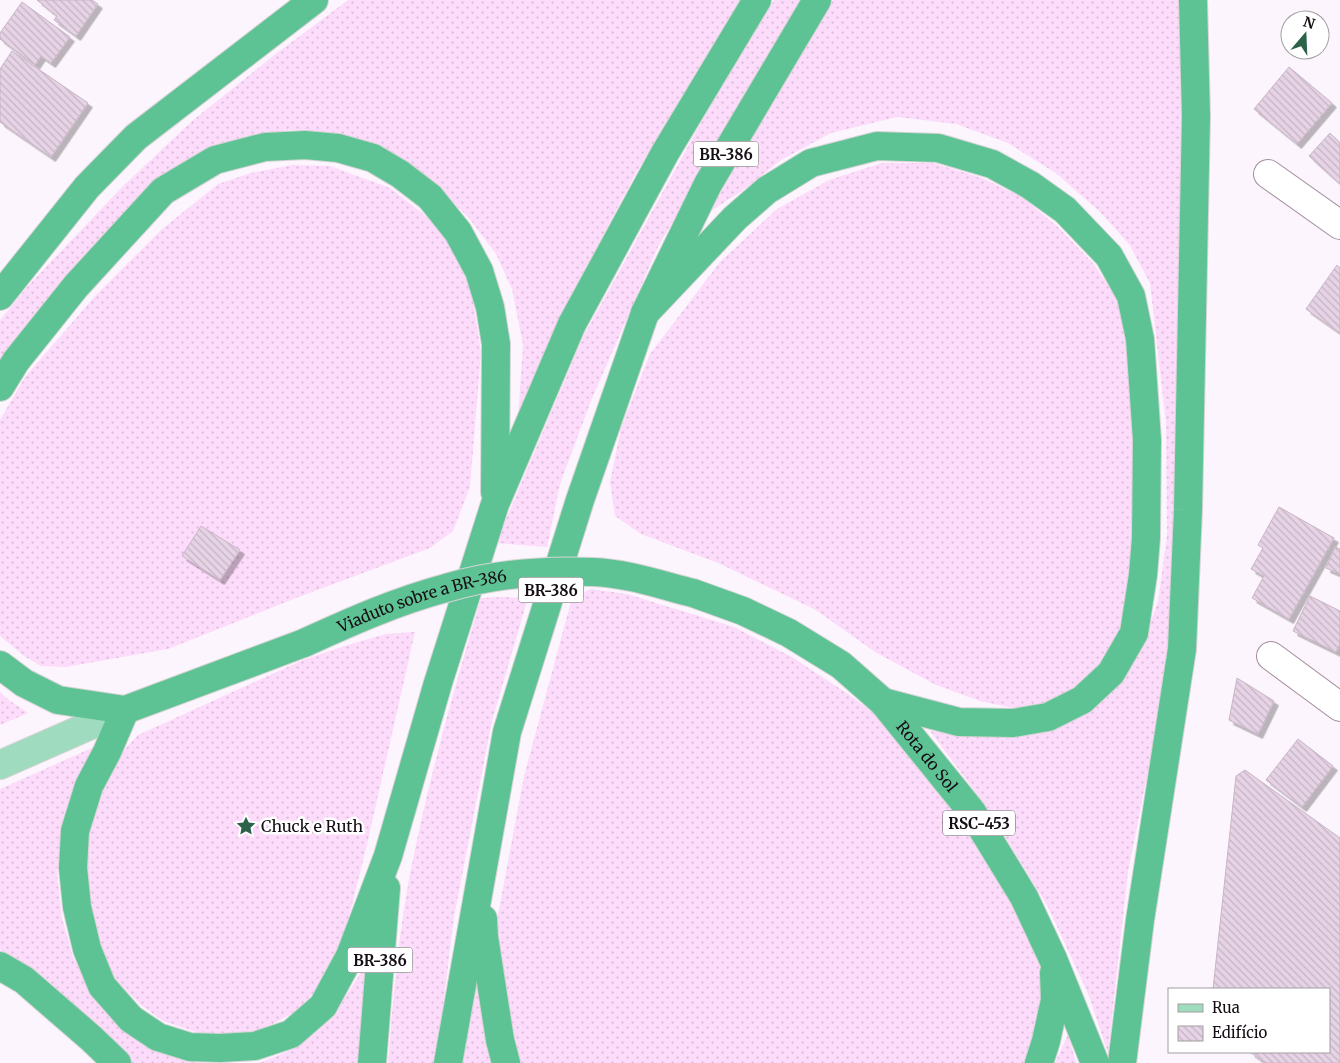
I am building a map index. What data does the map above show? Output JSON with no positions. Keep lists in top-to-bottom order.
{
  "streets": {
    "highway": [
      "BR-386",
      "Viaduto sobre a BR-386",
      "Rota do Sol",
      "RSC-453"
    ]
  },
  "crossings": [
    ["Viaduto sobre a BR-386", "Rota do Sol"]
  ],
  "places": {
    "place": ["Chuck e Ruth"]
  },
  "legend": ["Rua", "Edifício"],
  "north": "top"
}
